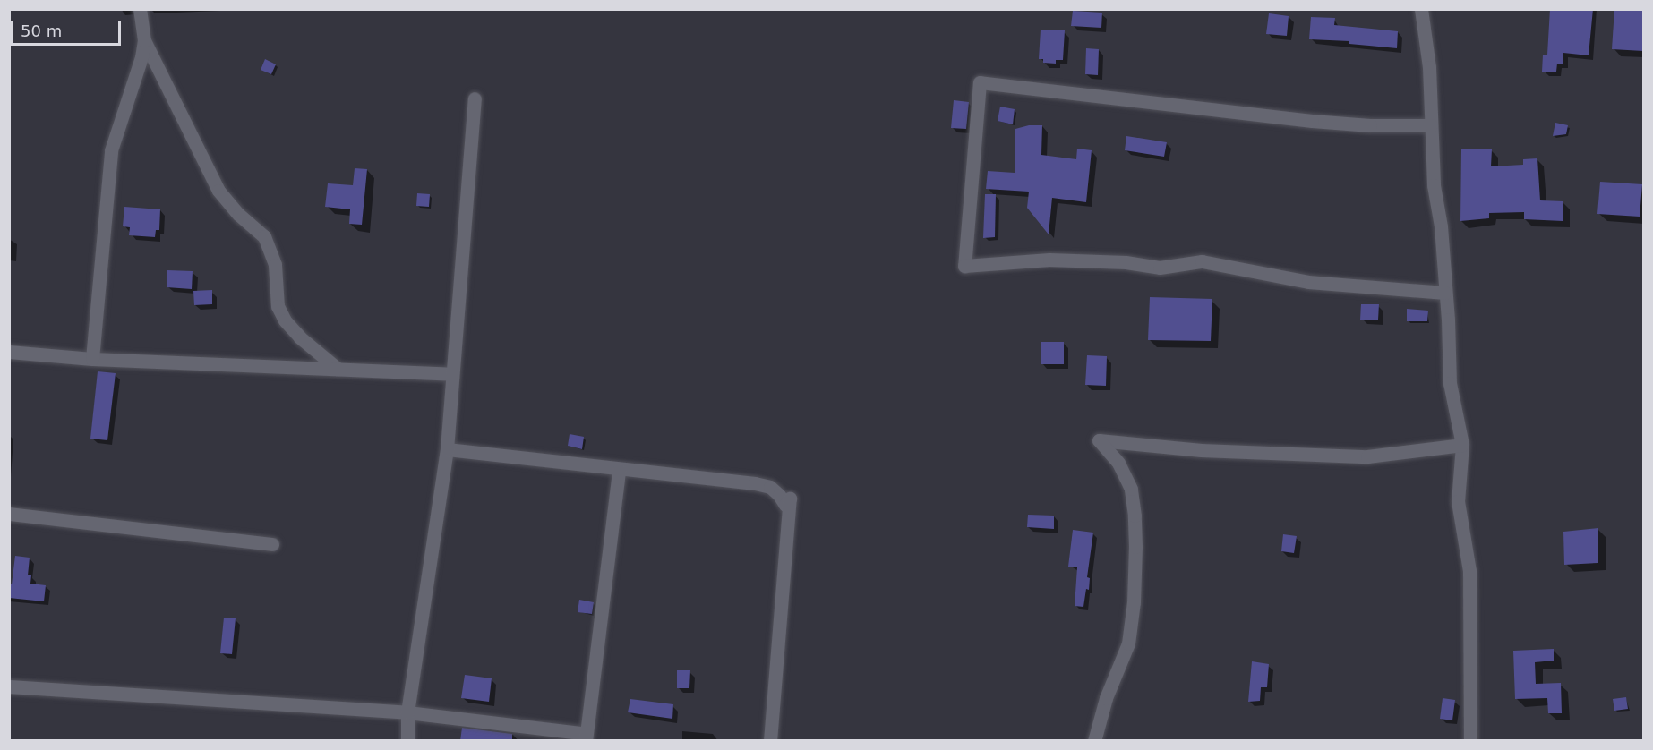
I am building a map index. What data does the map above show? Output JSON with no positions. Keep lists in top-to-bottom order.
{
  "scale_bar": "50 m"
}
